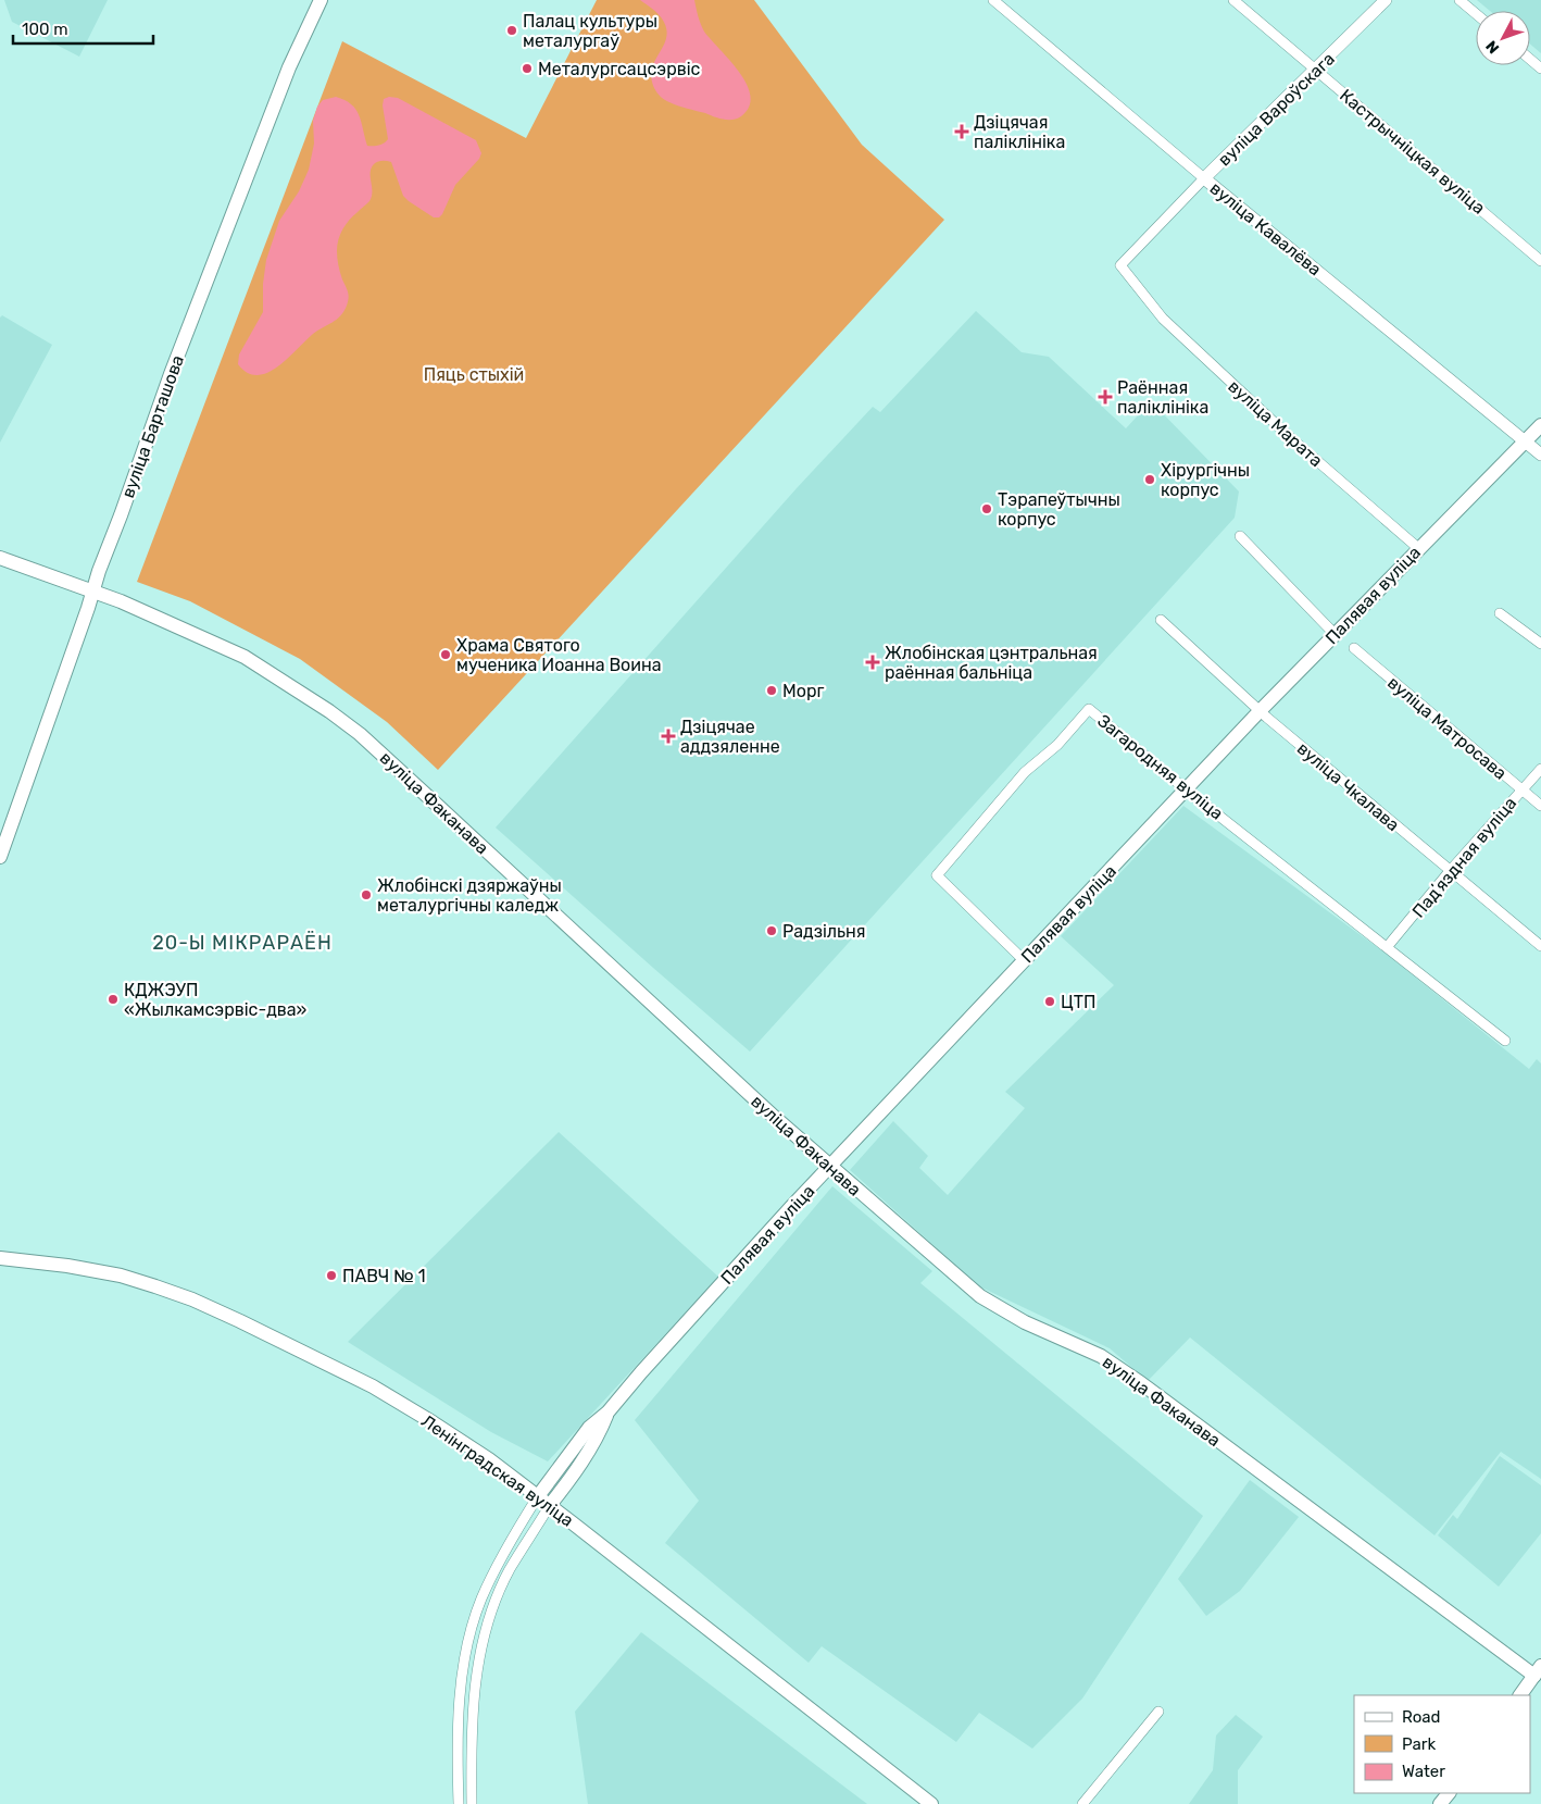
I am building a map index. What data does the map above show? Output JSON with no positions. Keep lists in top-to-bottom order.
{
  "streets": {
    "main road": [
      "вуліца Барташова",
      "Палявая вуліца",
      "вуліца Факанава",
      "Ленінградская вуліца"
    ],
    "street": [
      "вуліца Вароўскага",
      "Кастрычніцкая вуліца",
      "вуліца Кавалёва",
      "вуліца Марата",
      "вуліца Матросава",
      "Загародняя вуліца",
      "вуліца Чкалава",
      "Падʼяздная вуліца"
    ]
  },
  "crossings": [
    ["вуліца Вароўскага", "Кастрычніцкая вуліца"],
    ["вуліца Вароўскага", "вуліца Кавалёва"],
    ["вуліца Вароўскага", "вуліца Марата"],
    ["вуліца Кавалёва", "Палявая вуліца"],
    ["вуліца Марата", "Палявая вуліца"],
    ["вуліца Барташова", "вуліца Факанава"],
    ["Палявая вуліца", "Загародняя вуліца"],
    ["Палявая вуліца", "вуліца Чкалава"],
    ["Палявая вуліца", "вуліца Факанава"],
    ["Палявая вуліца", "Ленінградская вуліца"],
    ["вуліца Матросава", "Падʼяздная вуліца"],
    ["Загародняя вуліца", "Падʼяздная вуліца"],
    ["вуліца Чкалава", "Падʼяздная вуліца"]
  ],
  "districts": ["20-Ы МІКРАРАЁН"],
  "parks": ["Пяць стыхій"],
  "places": {
    "other": [
      "Палац культуры металургаў",
      "Металургсацсэрвіс",
      "Хірургічны корпус",
      "Тэрапеўтычны корпус",
      "Храма Святого мученика Иоанна Воина",
      "Морг",
      "Жлобінскі дзяржаўны металургічны каледж",
      "Радзільня",
      "КДЖЭУП «Жылкамсэрвіс-два»",
      "ЦТП",
      "ПАВЧ № 1"
    ],
    "health": [
      "Дзіцячая паліклініка",
      "Раённая паліклініка",
      "Жлобінская цэнтральная раённая бальніца",
      "Дзіцячае аддзяленне"
    ]
  },
  "legend": ["Road", "Park", "Water"],
  "scale_bar": "100 m",
  "north": "bottom left"
}
